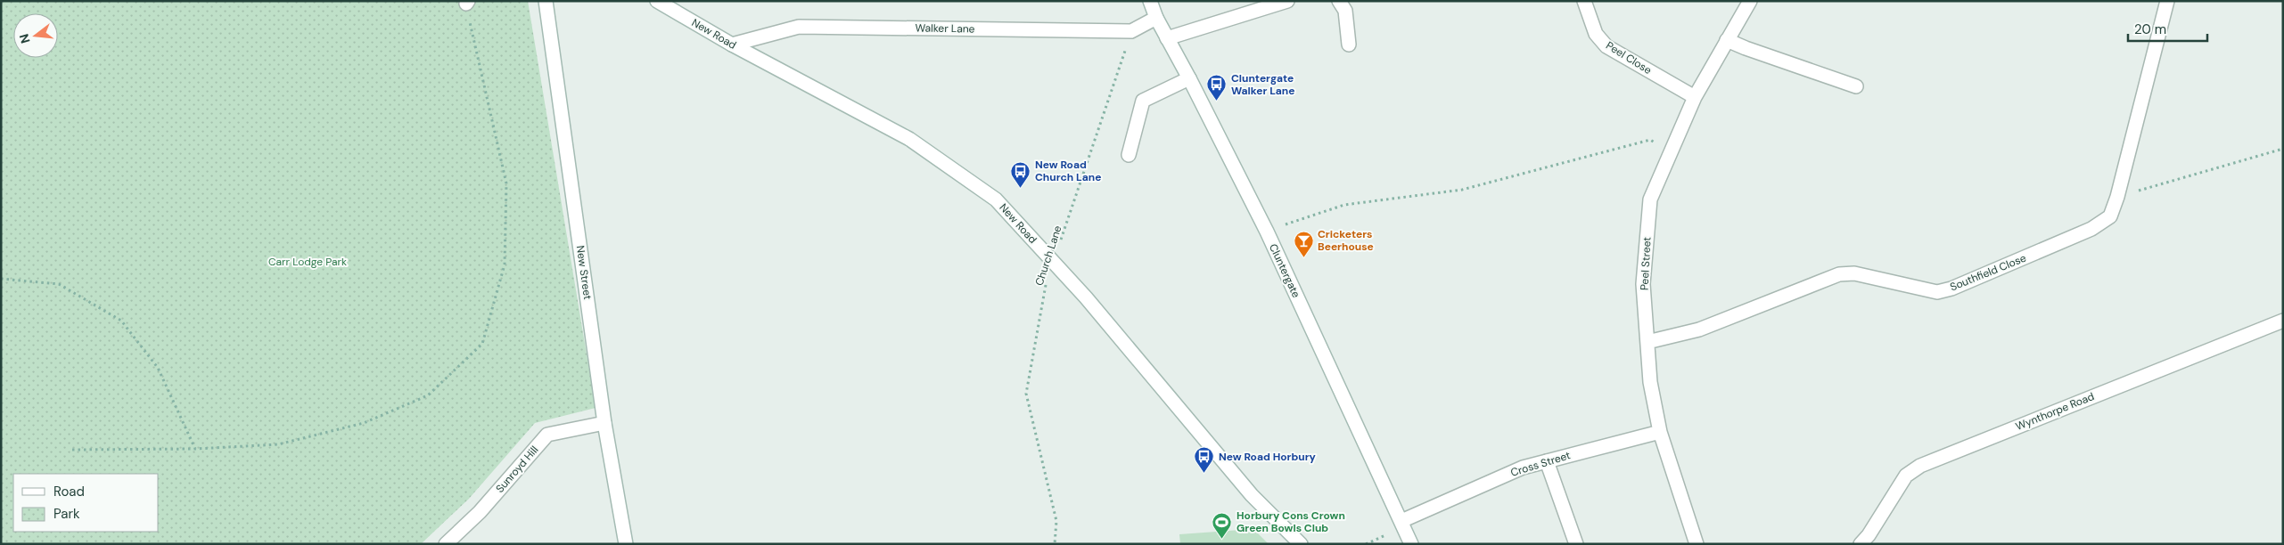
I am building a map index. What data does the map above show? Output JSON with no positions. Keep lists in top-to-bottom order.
{
  "streets": {
    "street": [
      "Walker Lane",
      "New Road",
      "Peel Close",
      "Peel Street",
      "Cluntergate",
      "New Street",
      "Southfield Close",
      "Wynthorpe Road",
      "Cross Street",
      "Sunroyd Hill"
    ],
    "path": ["Church Lane"]
  },
  "crossings": [
    ["Walker Lane", "New Road"],
    ["Walker Lane", "Church Lane"],
    ["Walker Lane", "Cluntergate"],
    ["New Road", "Church Lane"],
    ["Peel Close", "Peel Street"],
    ["Peel Street", "Southfield Close"],
    ["Peel Street", "Cross Street"],
    ["Cluntergate", "Cross Street"],
    ["New Street", "Sunroyd Hill"]
  ],
  "parks": ["Carr Lodge Park"],
  "places": {
    "bus stop": ["Cluntergate Walker Lane", "New Road Church Lane", "New Road Horbury"],
    "bar": ["Cricketers Beerhouse"],
    "sports": ["Horbury Cons Crown Green Bowls Club"]
  },
  "legend": ["Road", "Park"],
  "scale_bar": "20 m",
  "north": "left"
}
